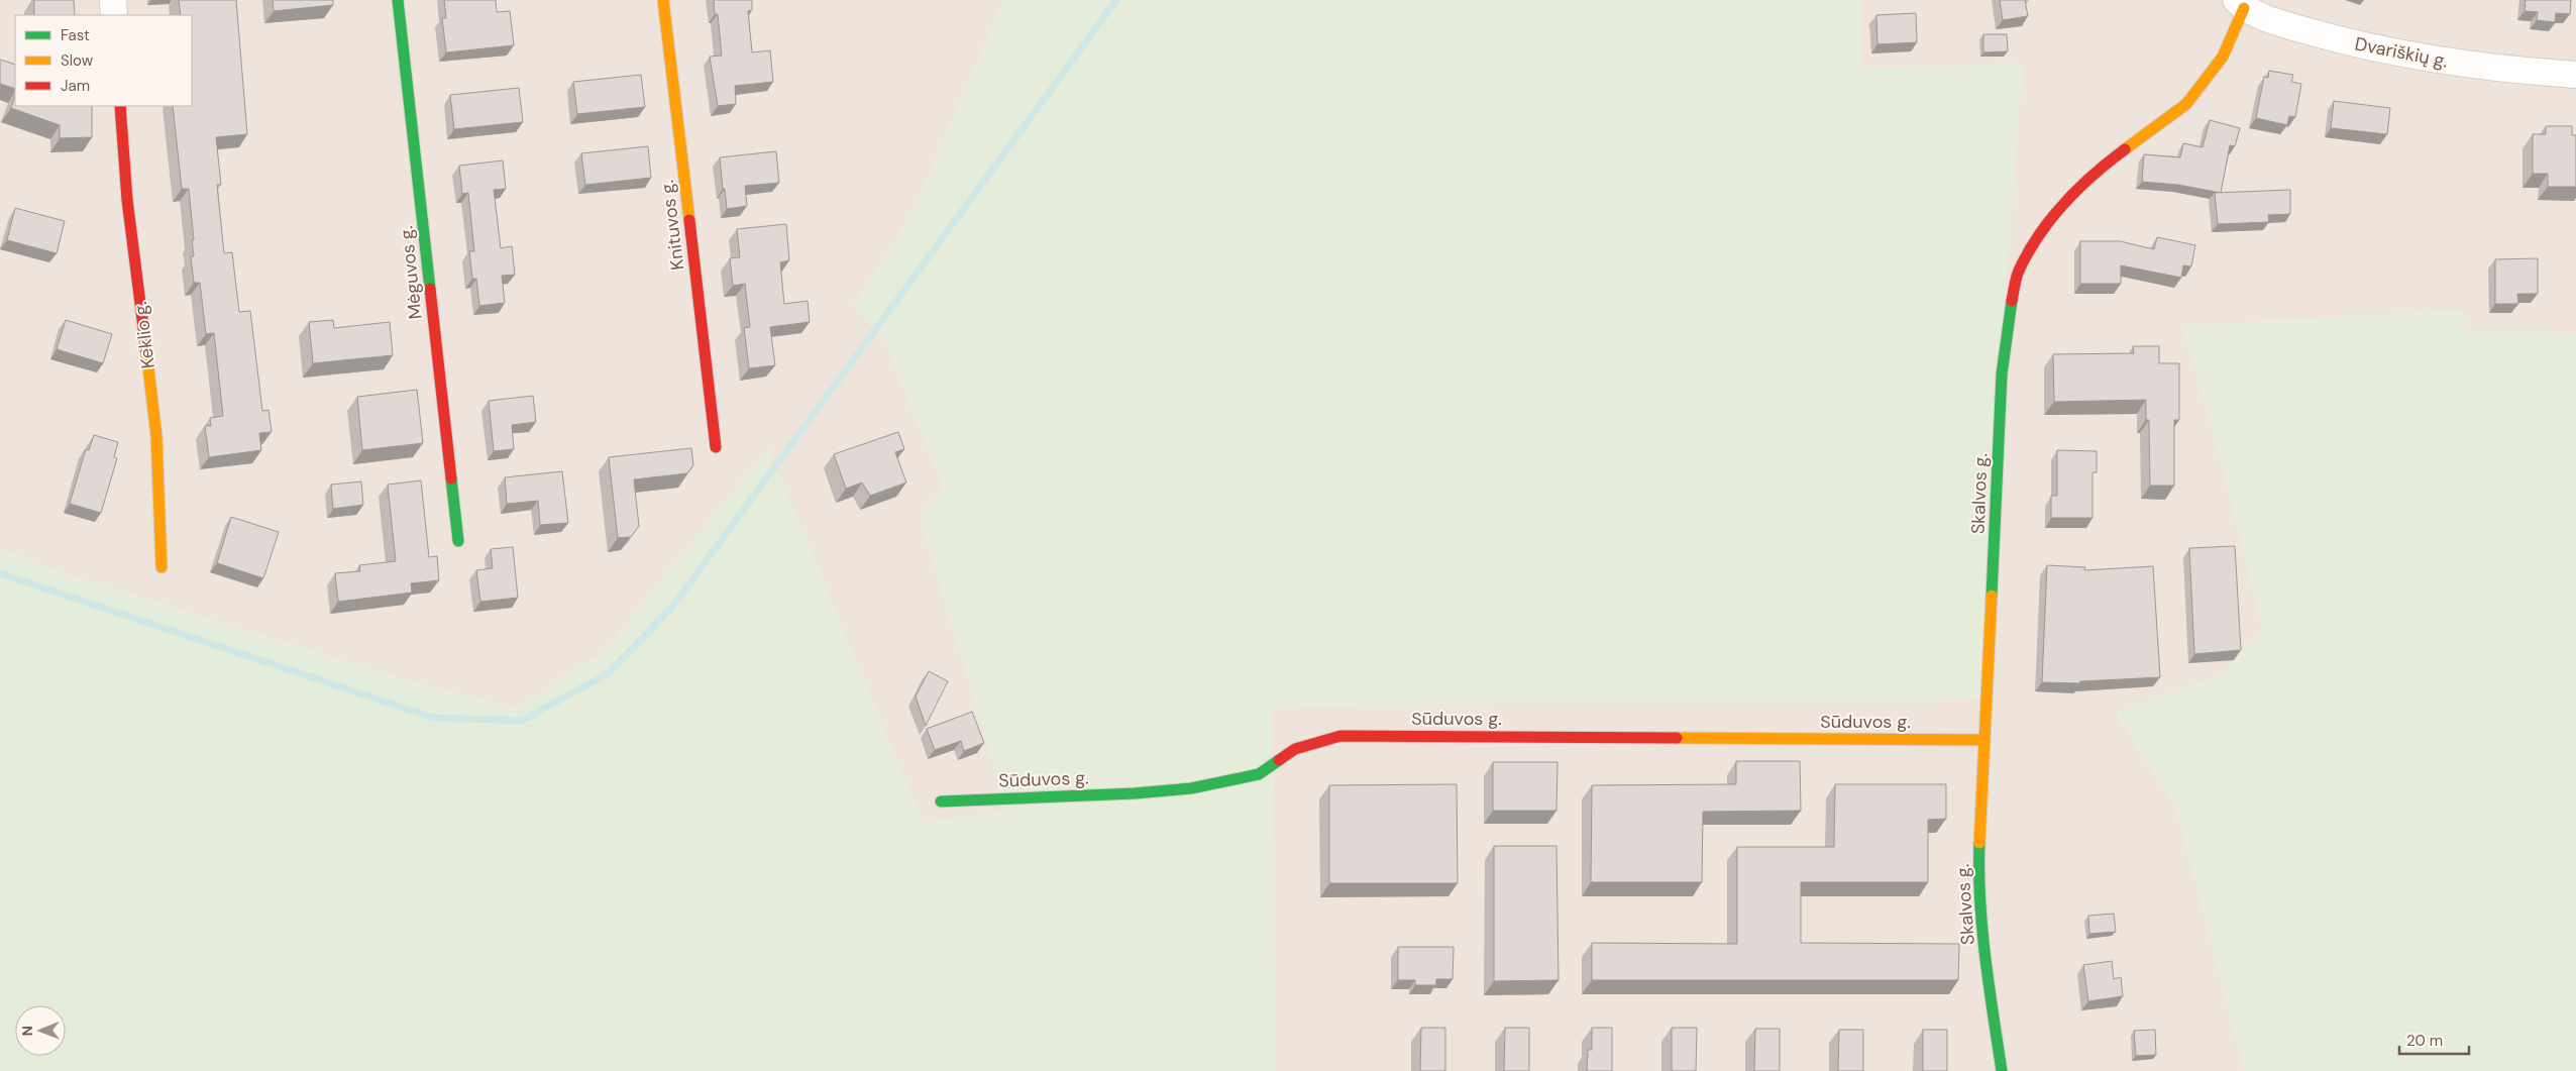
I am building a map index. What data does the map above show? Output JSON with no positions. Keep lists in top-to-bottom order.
{
  "streets": {
    "street": [
      "Dvariškių g.",
      "Knituvos g.",
      "Mėguvos g.",
      "Keklio g.",
      "Skalvos g.",
      "Sūduvos g."
    ]
  },
  "crossings": [
    ["Dvariškių g.", "Skalvos g."],
    ["Skalvos g.", "Sūduvos g."]
  ],
  "legend": ["Fast", "Slow", "Jam"],
  "scale_bar": "20 m",
  "north": "left"
}
